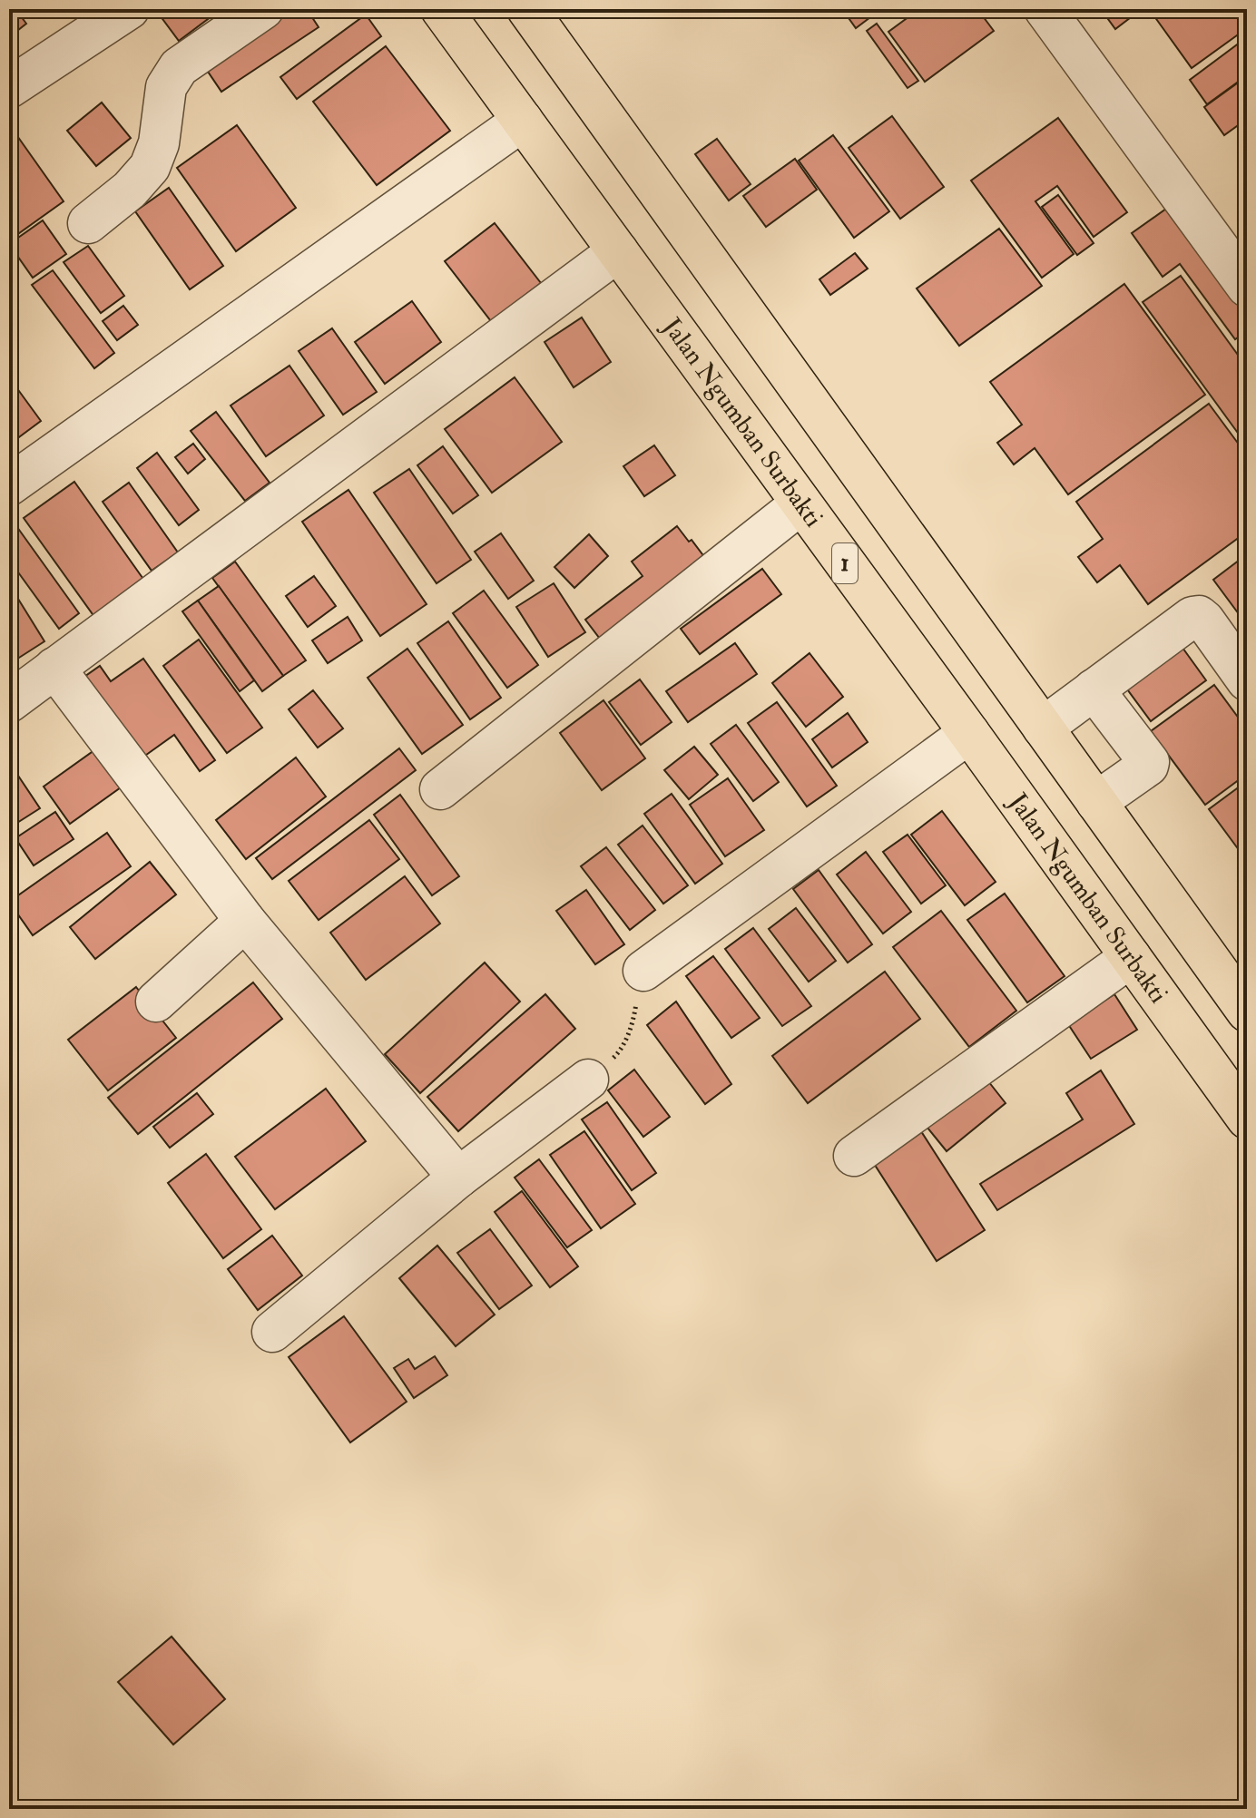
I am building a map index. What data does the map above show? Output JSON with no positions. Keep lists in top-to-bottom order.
{
  "streets": {
    "highway": ["Jalan Ngumban Surbakti", "1"]
  }
}
